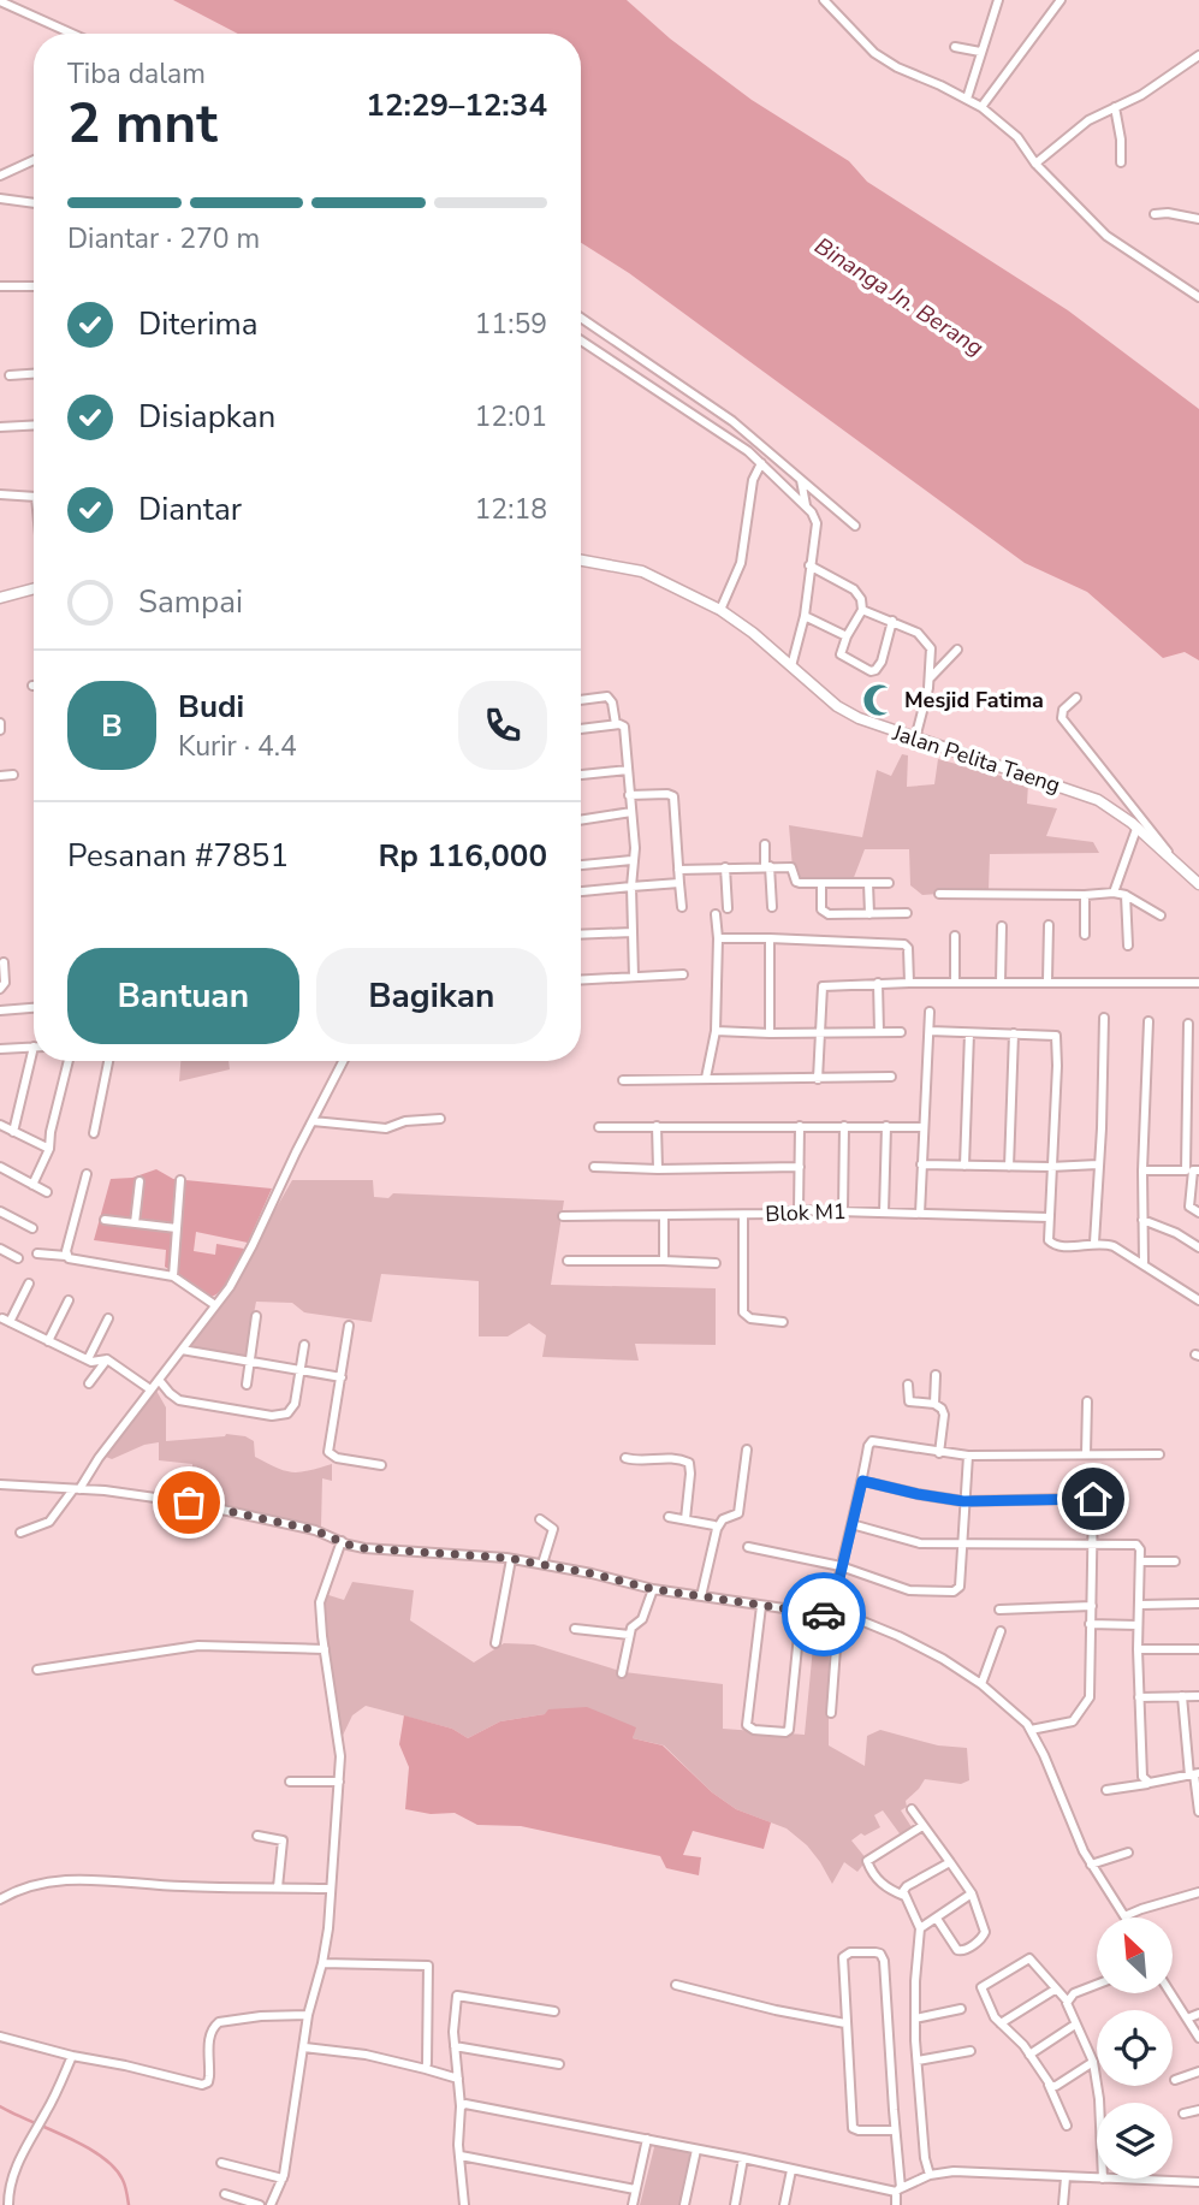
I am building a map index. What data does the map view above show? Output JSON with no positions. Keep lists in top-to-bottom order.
{
  "streets": {
    "street": ["Jalan Pelita Taeng", "Blok M1"]
  },
  "water": ["Binanga Jn. Berang"],
  "places": {
    "mosque": ["Mesjid Fatima"]
  },
  "north": "top left",
  "page": {
    "heading": ["2 mnt", "Tiba dalam", "12:29–12:34"],
    "panel": [
      "Budi",
      "Kurir · 4.4",
      "Pesanan #7851",
      "Rp 116,000"
    ],
    "bar": "Diantar · 270 m",
    "list": [
      ["Diterima", "11:59"],
      ["Disiapkan", "12:01"],
      ["Diantar", "12:18"],
      "Sampai"
    ],
    "round": "B",
    "buttons": ["Bantuan", "Bagikan"]
  }
}
